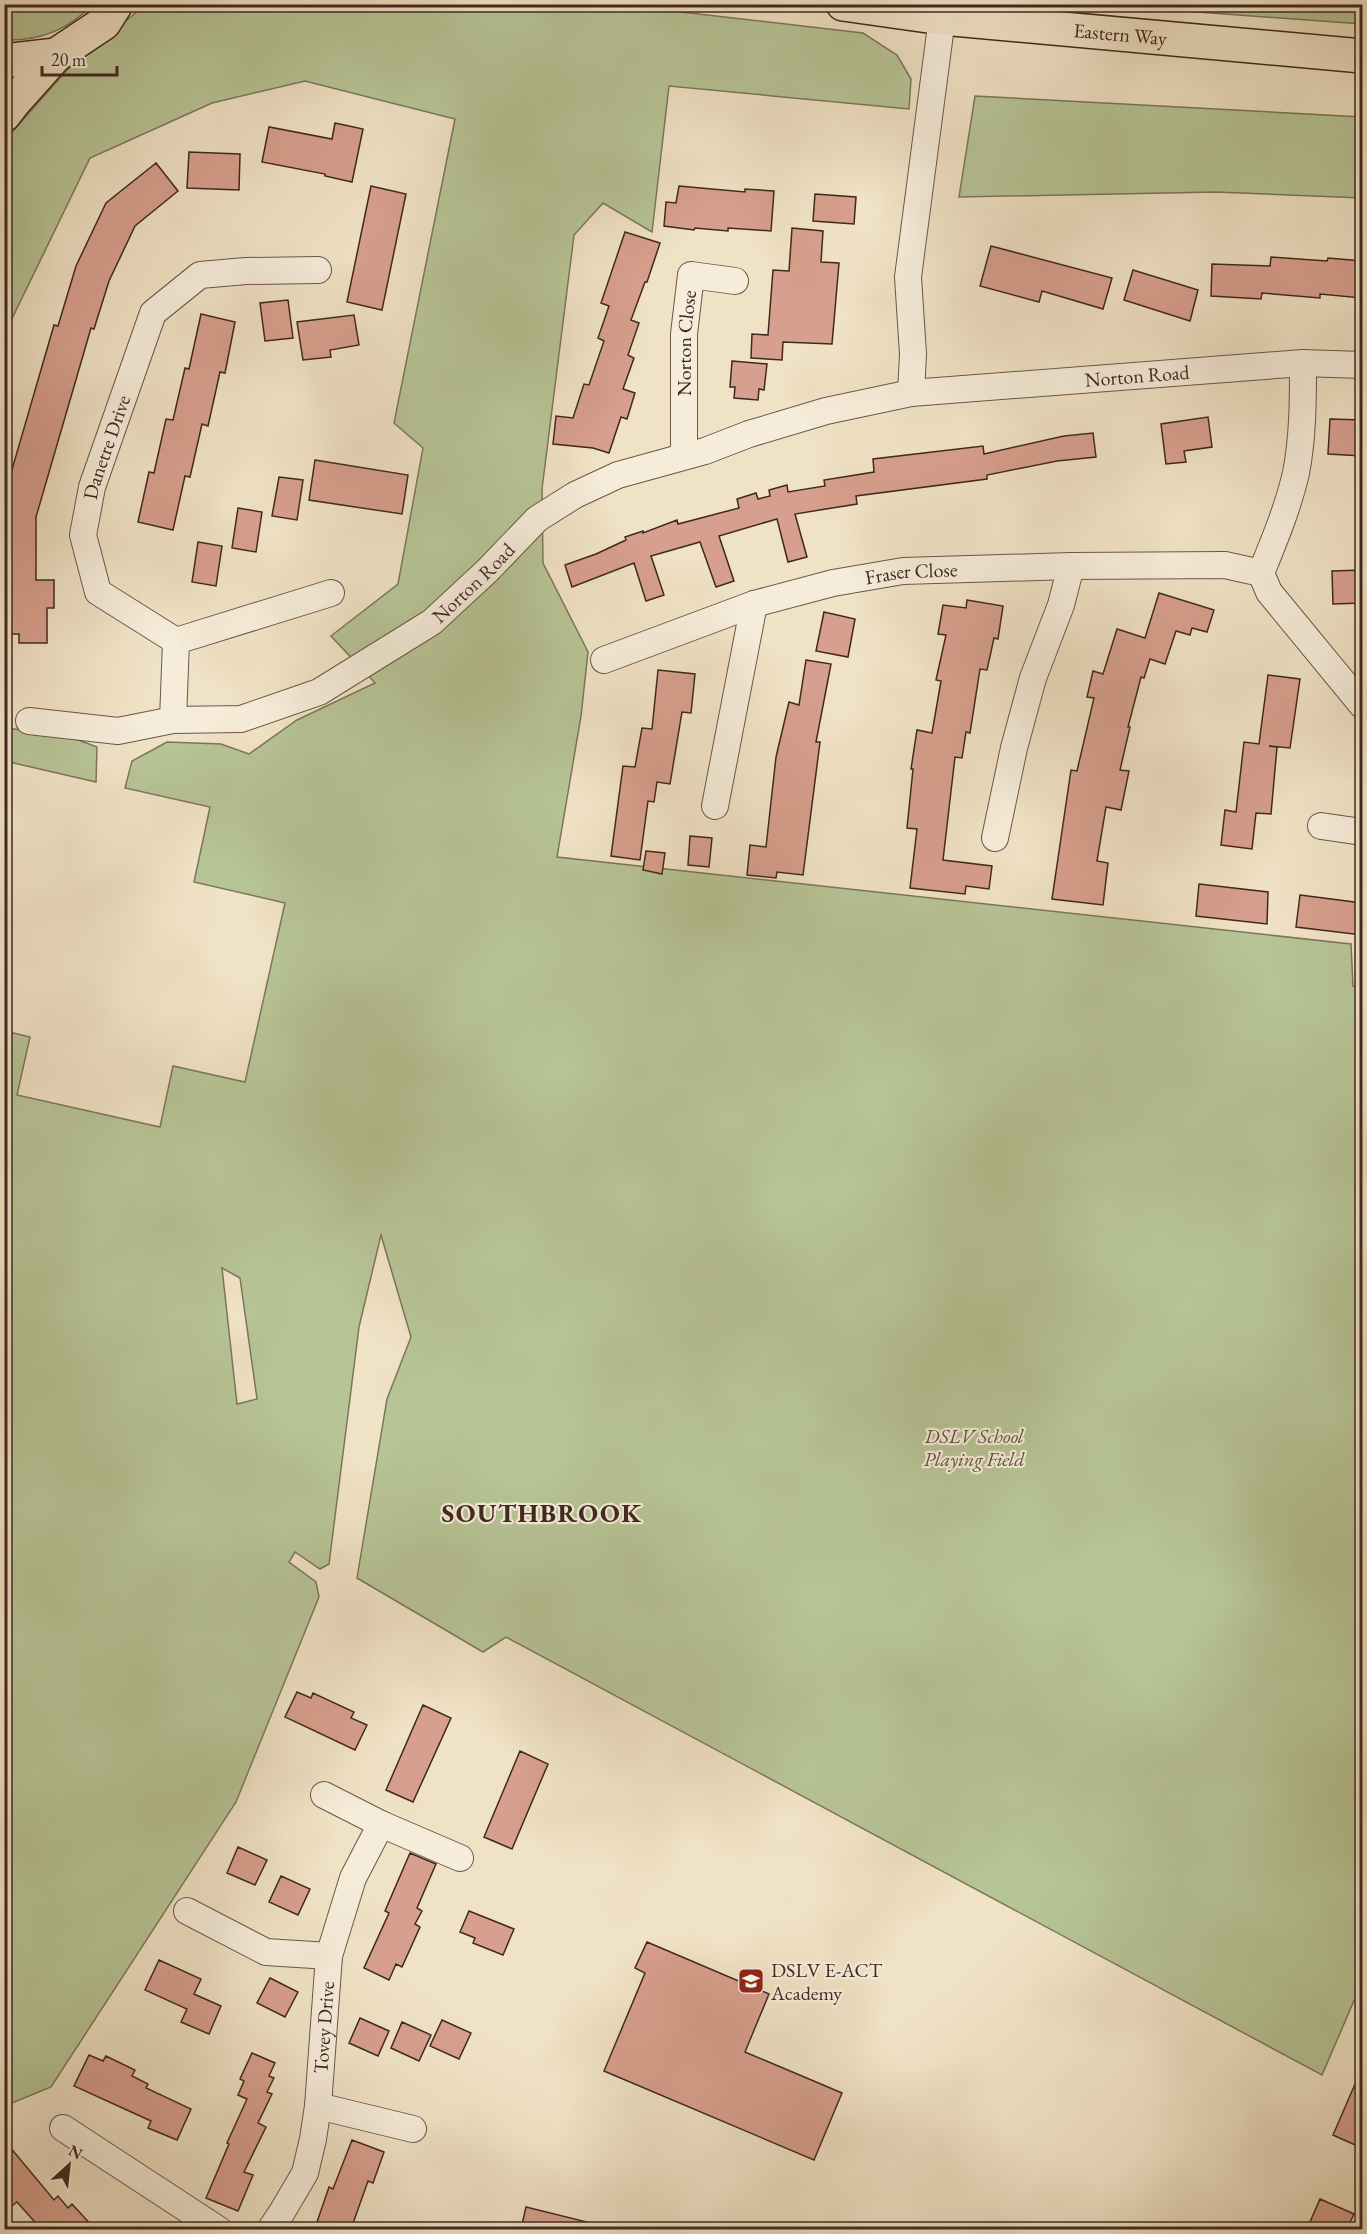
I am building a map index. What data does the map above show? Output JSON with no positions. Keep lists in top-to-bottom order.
{
  "streets": {
    "main road": ["Eastern Way"],
    "street": [
      "Norton Close",
      "Norton Road",
      "Danetre Drive",
      "Fraser Close",
      "Tovey Drive"
    ]
  },
  "crossings": [
    ["Norton Close", "Norton Road"]
  ],
  "districts": ["SOUTHBROOK"],
  "parks": ["DSLV School Playing Field"],
  "places": {
    "school or university": ["DSLV E-ACT Academy"]
  },
  "scale_bar": "20 m",
  "north": "top right"
}
